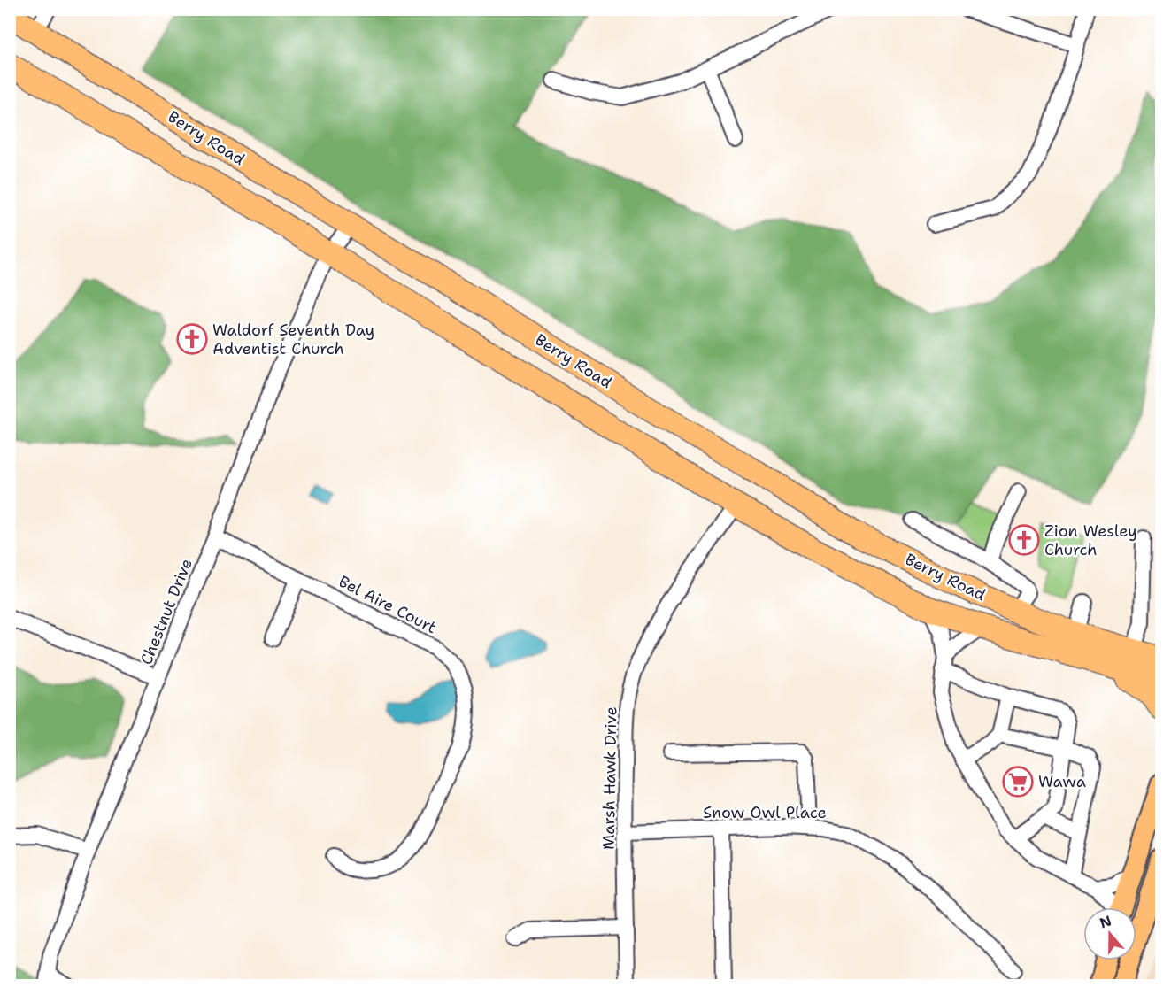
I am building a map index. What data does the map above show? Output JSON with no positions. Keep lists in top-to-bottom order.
{
  "streets": {
    "highway": ["Berry Road"],
    "street": [
      "Bel Aire Court",
      "Chestnut Drive",
      "Marsh Hawk Drive",
      "Snow Owl Place"
    ]
  },
  "crossings": [
    ["Berry Road", "Chestnut Drive"],
    ["Berry Road", "Marsh Hawk Drive"],
    ["Bel Aire Court", "Chestnut Drive"],
    ["Marsh Hawk Drive", "Snow Owl Place"]
  ],
  "places": {
    "church": ["Waldorf Seventh Day Adventist Church", "Zion Wesley Church"],
    "supermarket": ["Wawa"]
  },
  "north": "top"
}
